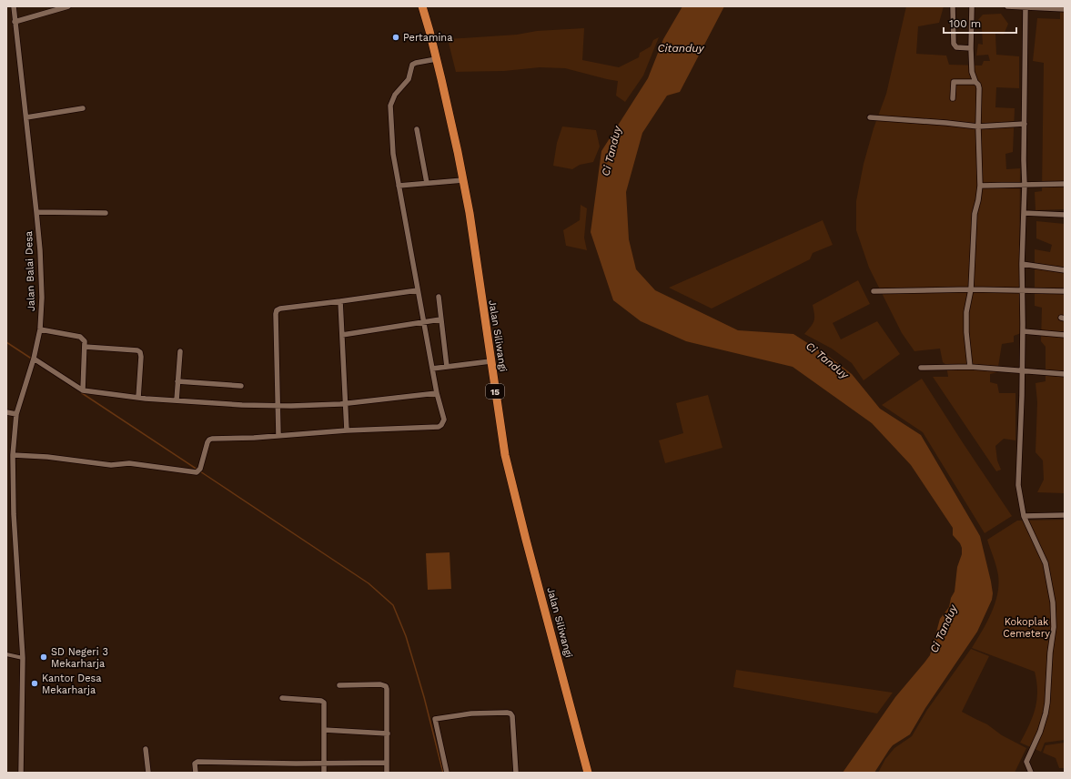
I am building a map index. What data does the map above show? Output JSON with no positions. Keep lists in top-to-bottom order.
{
  "streets": {
    "highway": ["Jalan Siliwangi", "15"],
    "street": ["Jalan Balai Desa"]
  },
  "water": ["Citanduy", "Ci Tanduy"],
  "parks": ["Kokoplak Cemetery"],
  "places": ["Pertamina", "SD Negeri 3 Mekarharja", "Kantor Desa Mekarharja"],
  "scale_bar": "100 m"
}
